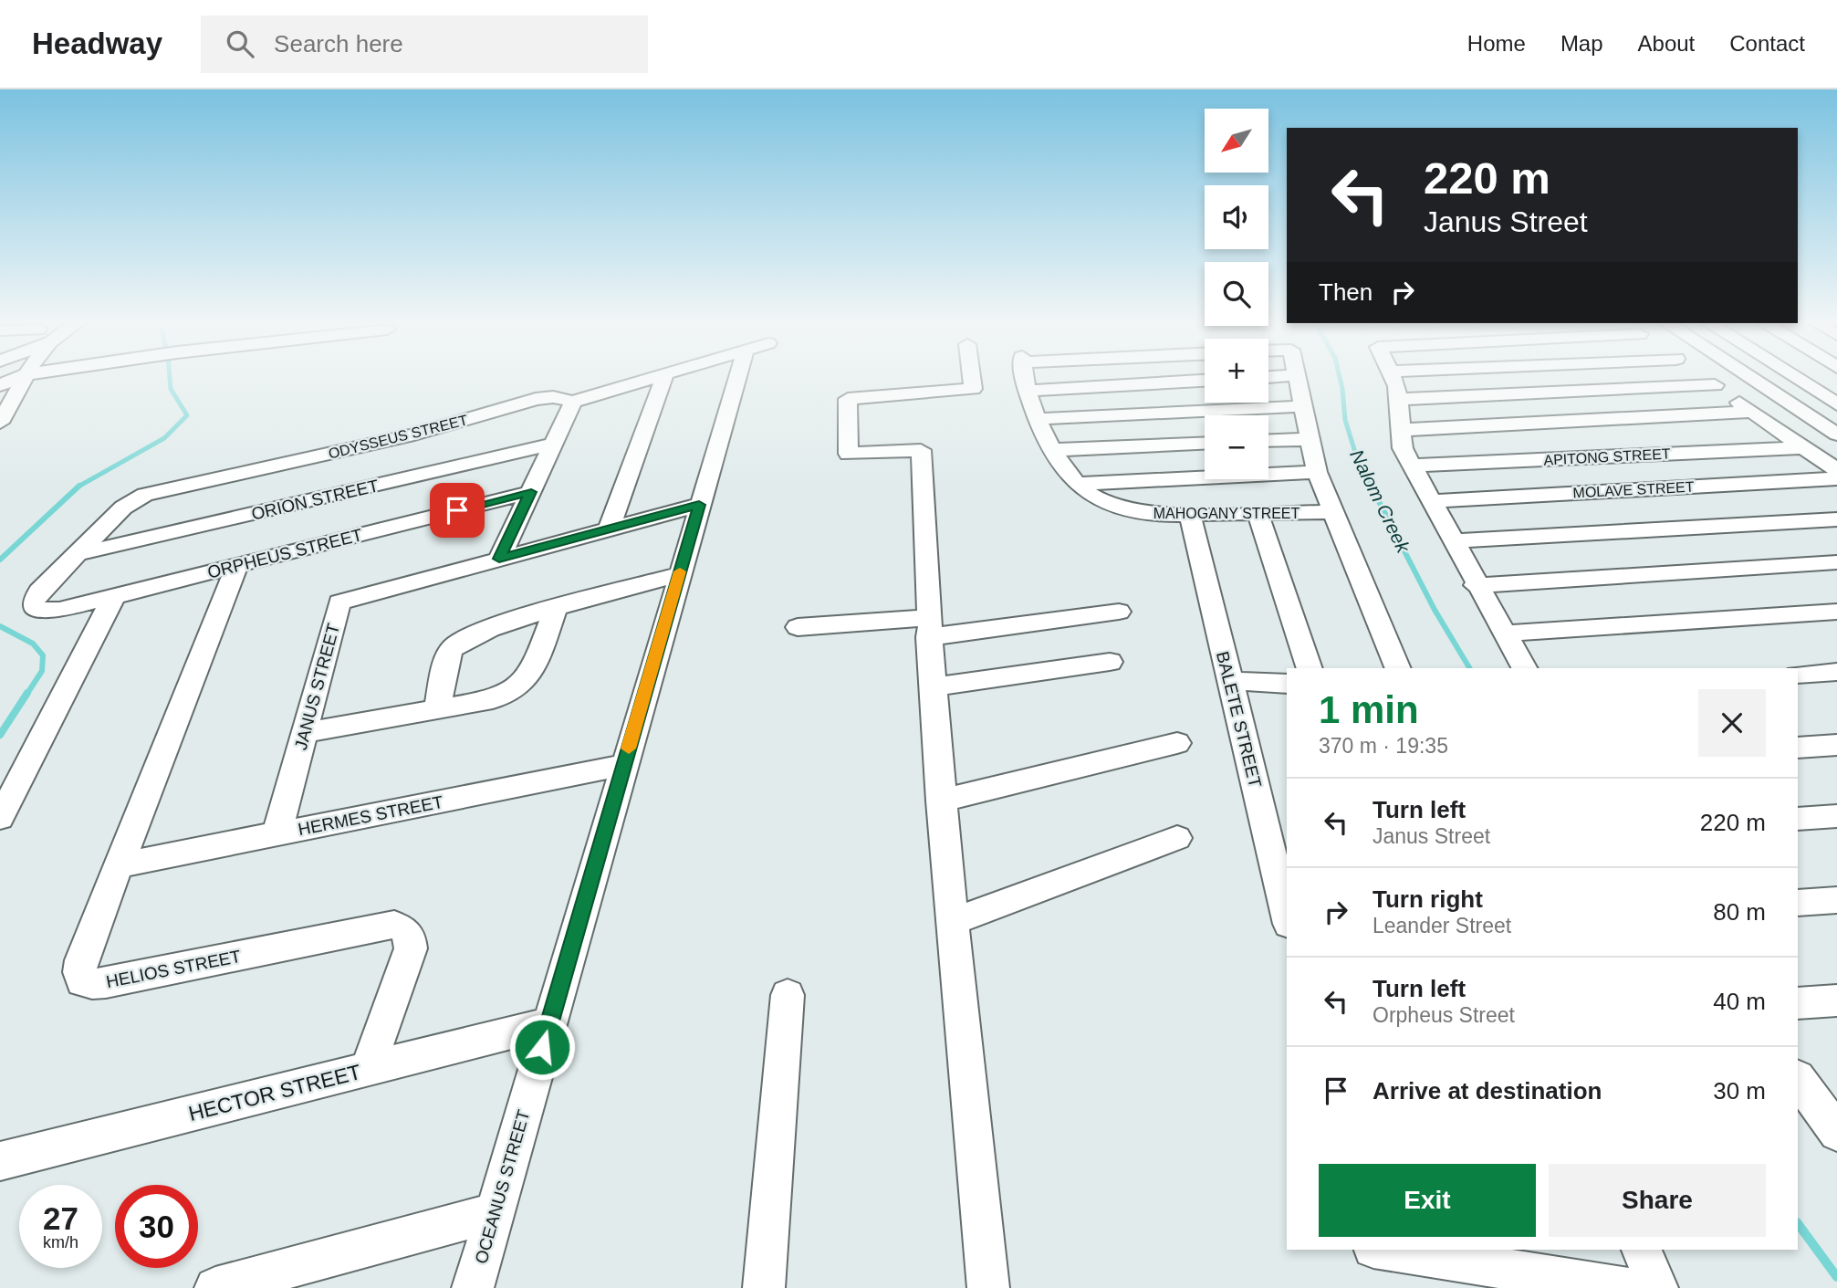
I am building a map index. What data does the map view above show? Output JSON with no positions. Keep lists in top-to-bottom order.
{
  "streets": {
    "street": [
      "ODYSSEUS STREET",
      "APITONG STREET",
      "MOLAVE STREET",
      "ORION STREET",
      "MAHOGANY STREET",
      "ORPHEUS STREET",
      "JANUS STREET",
      "BALETE STREET",
      "HERMES STREET",
      "HELIOS STREET",
      "HECTOR STREET",
      "OCEANUS STREET"
    ]
  },
  "crossings": [
    ["ODYSSEUS STREET", "ORION STREET"],
    ["ODYSSEUS STREET", "ORPHEUS STREET"],
    ["ORION STREET", "ORPHEUS STREET"],
    ["MAHOGANY STREET", "BALETE STREET"],
    ["ORPHEUS STREET", "HELIOS STREET"],
    ["JANUS STREET", "HERMES STREET"],
    ["JANUS STREET", "OCEANUS STREET"],
    ["HERMES STREET", "HELIOS STREET"],
    ["HERMES STREET", "OCEANUS STREET"],
    ["HELIOS STREET", "HECTOR STREET"],
    ["HECTOR STREET", "OCEANUS STREET"]
  ],
  "water": ["Nalom Creek"],
  "north": "bottom left",
  "page": {
    "header": "Headway",
    "search": "Search here",
    "nav": [
      "Home",
      "Map",
      "About",
      "Contact"
    ],
    "map_buttons": ["+", "−"],
    "turn": ["220 m", "Janus Street"],
    "then": "Then",
    "heading": ["1 min", "370 m · 19:35"],
    "list": [
      {
        "name": "Turn left",
        "note": "Janus Street",
        "value": "220 m"
      },
      {
        "name": "Turn right",
        "note": "Leander Street",
        "value": "80 m"
      },
      {
        "name": "Turn left",
        "note": "Orpheus Street",
        "value": "40 m"
      },
      {
        "name": "Arrive at destination",
        "value": "30 m"
      }
    ],
    "buttons": ["Exit", "Share"],
    "speed": "27 km/h",
    "limit": "30"
  }
}
